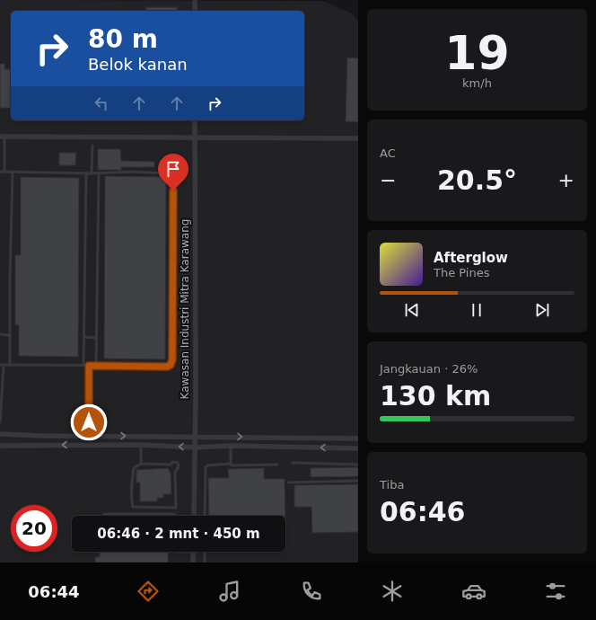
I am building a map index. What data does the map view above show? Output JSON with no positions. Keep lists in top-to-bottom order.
{
  "streets": {
    "street": ["Kawasan Industri Mitra Karawang"]
  },
  "page": {
    "tile": [
      ["19", "km/h"],
      "AC",
      ["Jangkauan · 26%", "130 km"],
      ["Tiba", "06:46"]
    ],
    "turn": ["80 m", "Belok kanan"],
    "heat": ["−", "20.5°", "+"],
    "song": ["Afterglow", "The Pines"],
    "limit": "20",
    "trip": "06:46 · 2 mnt · 450 m",
    "tabs": "06:44"
  }
}
